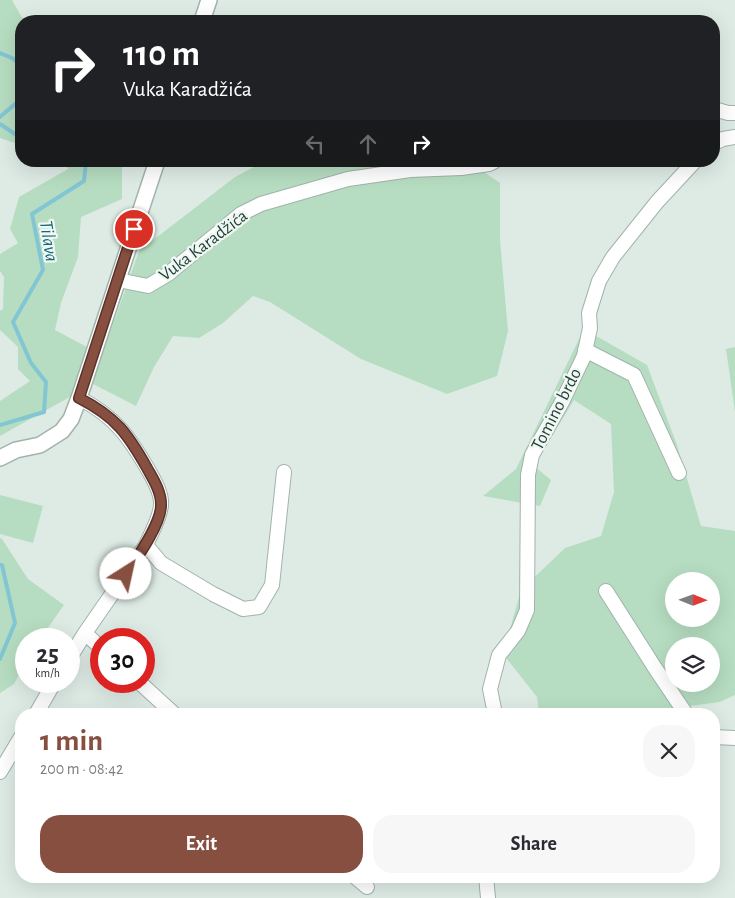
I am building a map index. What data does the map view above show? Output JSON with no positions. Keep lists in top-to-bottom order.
{
  "streets": {
    "street": ["Vuka Karadžića", "Tomino brdo"]
  },
  "water": ["Tilava"],
  "north": "right",
  "page": {
    "turn": ["110 m", "Vuka Karadžića"],
    "speed": "25 km/h",
    "limit": "30",
    "heading": ["1 min", "200 m · 08:42"],
    "buttons": ["Exit", "Share"]
  }
}
